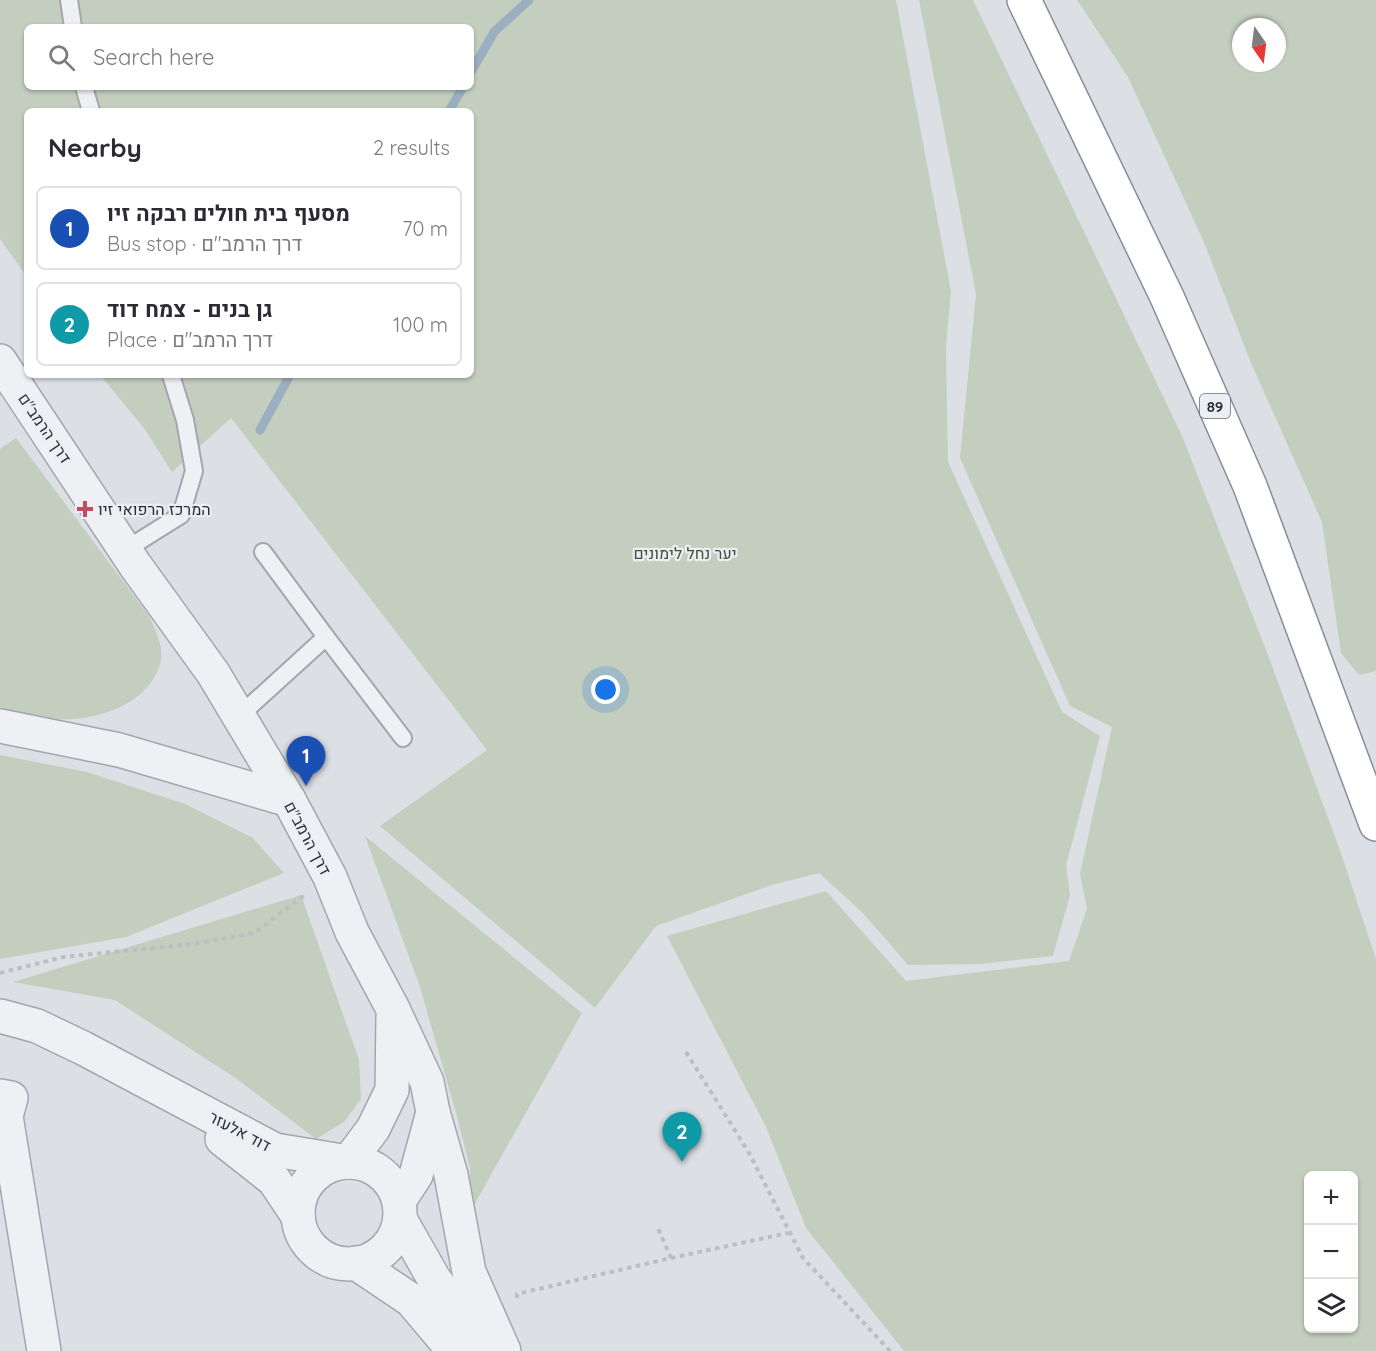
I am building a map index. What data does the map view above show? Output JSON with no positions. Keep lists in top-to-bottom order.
{
  "streets": {
    "highway": ["89"],
    "street": ["דרך הרמב\"ם", "דוד אלעזר"]
  },
  "crossings": [
    ["דרך הרמב\"ם", "דוד אלעזר"]
  ],
  "parks": ["יער נחל לימונים"],
  "places": {
    "health": ["המרכז הרפואי זיו"]
  },
  "north": "bottom",
  "page": {
    "search": "Search here",
    "heading": ["Nearby", "2 results"],
    "list": [
      {
        "mark": "1",
        "name": "מסעף בית חולים רבקה זיו",
        "note": "Bus stop · דרך הרמב\"ם",
        "value": "70 m"
      },
      {
        "mark": "2",
        "name": "גן בנים - צמח דוד",
        "note": "Place · דרך הרמב\"ם",
        "value": "100 m"
      }
    ],
    "pins": ["1", "2"],
    "map_buttons": ["+", "−"]
  }
}
